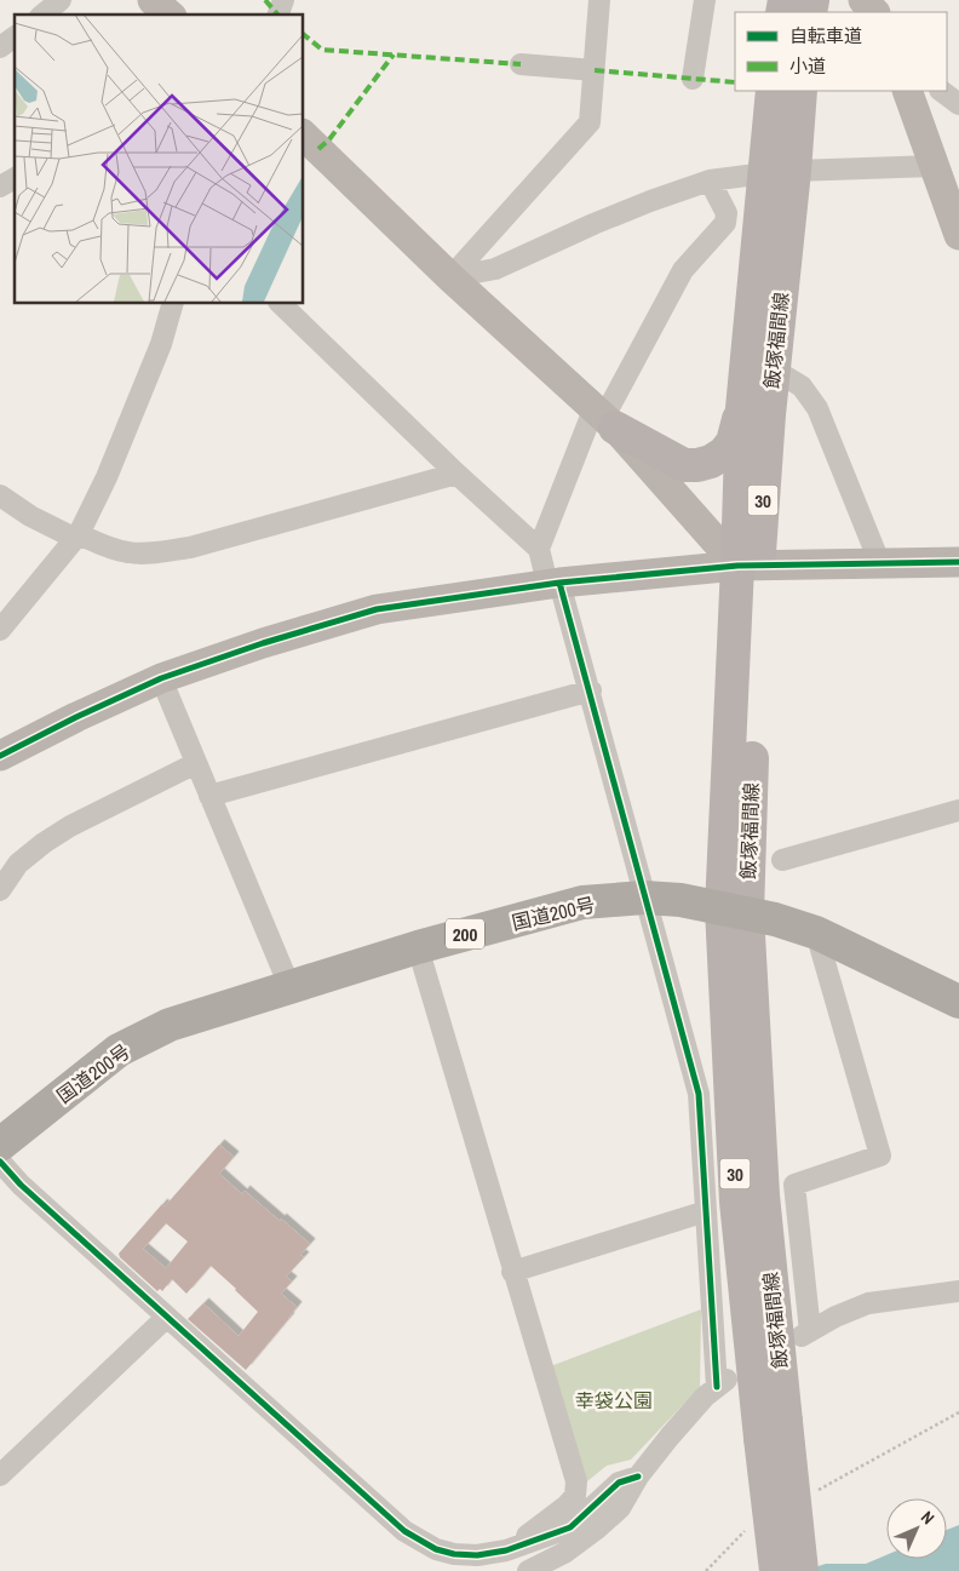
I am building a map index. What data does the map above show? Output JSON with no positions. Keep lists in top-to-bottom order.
{
  "streets": {
    "highway": ["国道200号", "200"],
    "main road": ["飯塚福間線", "30"]
  },
  "crossings": [
    ["飯塚福間線", "国道200号"]
  ],
  "parks": ["幸袋公園"],
  "legend": ["自転車道", "小道"],
  "north": "top right"
}
